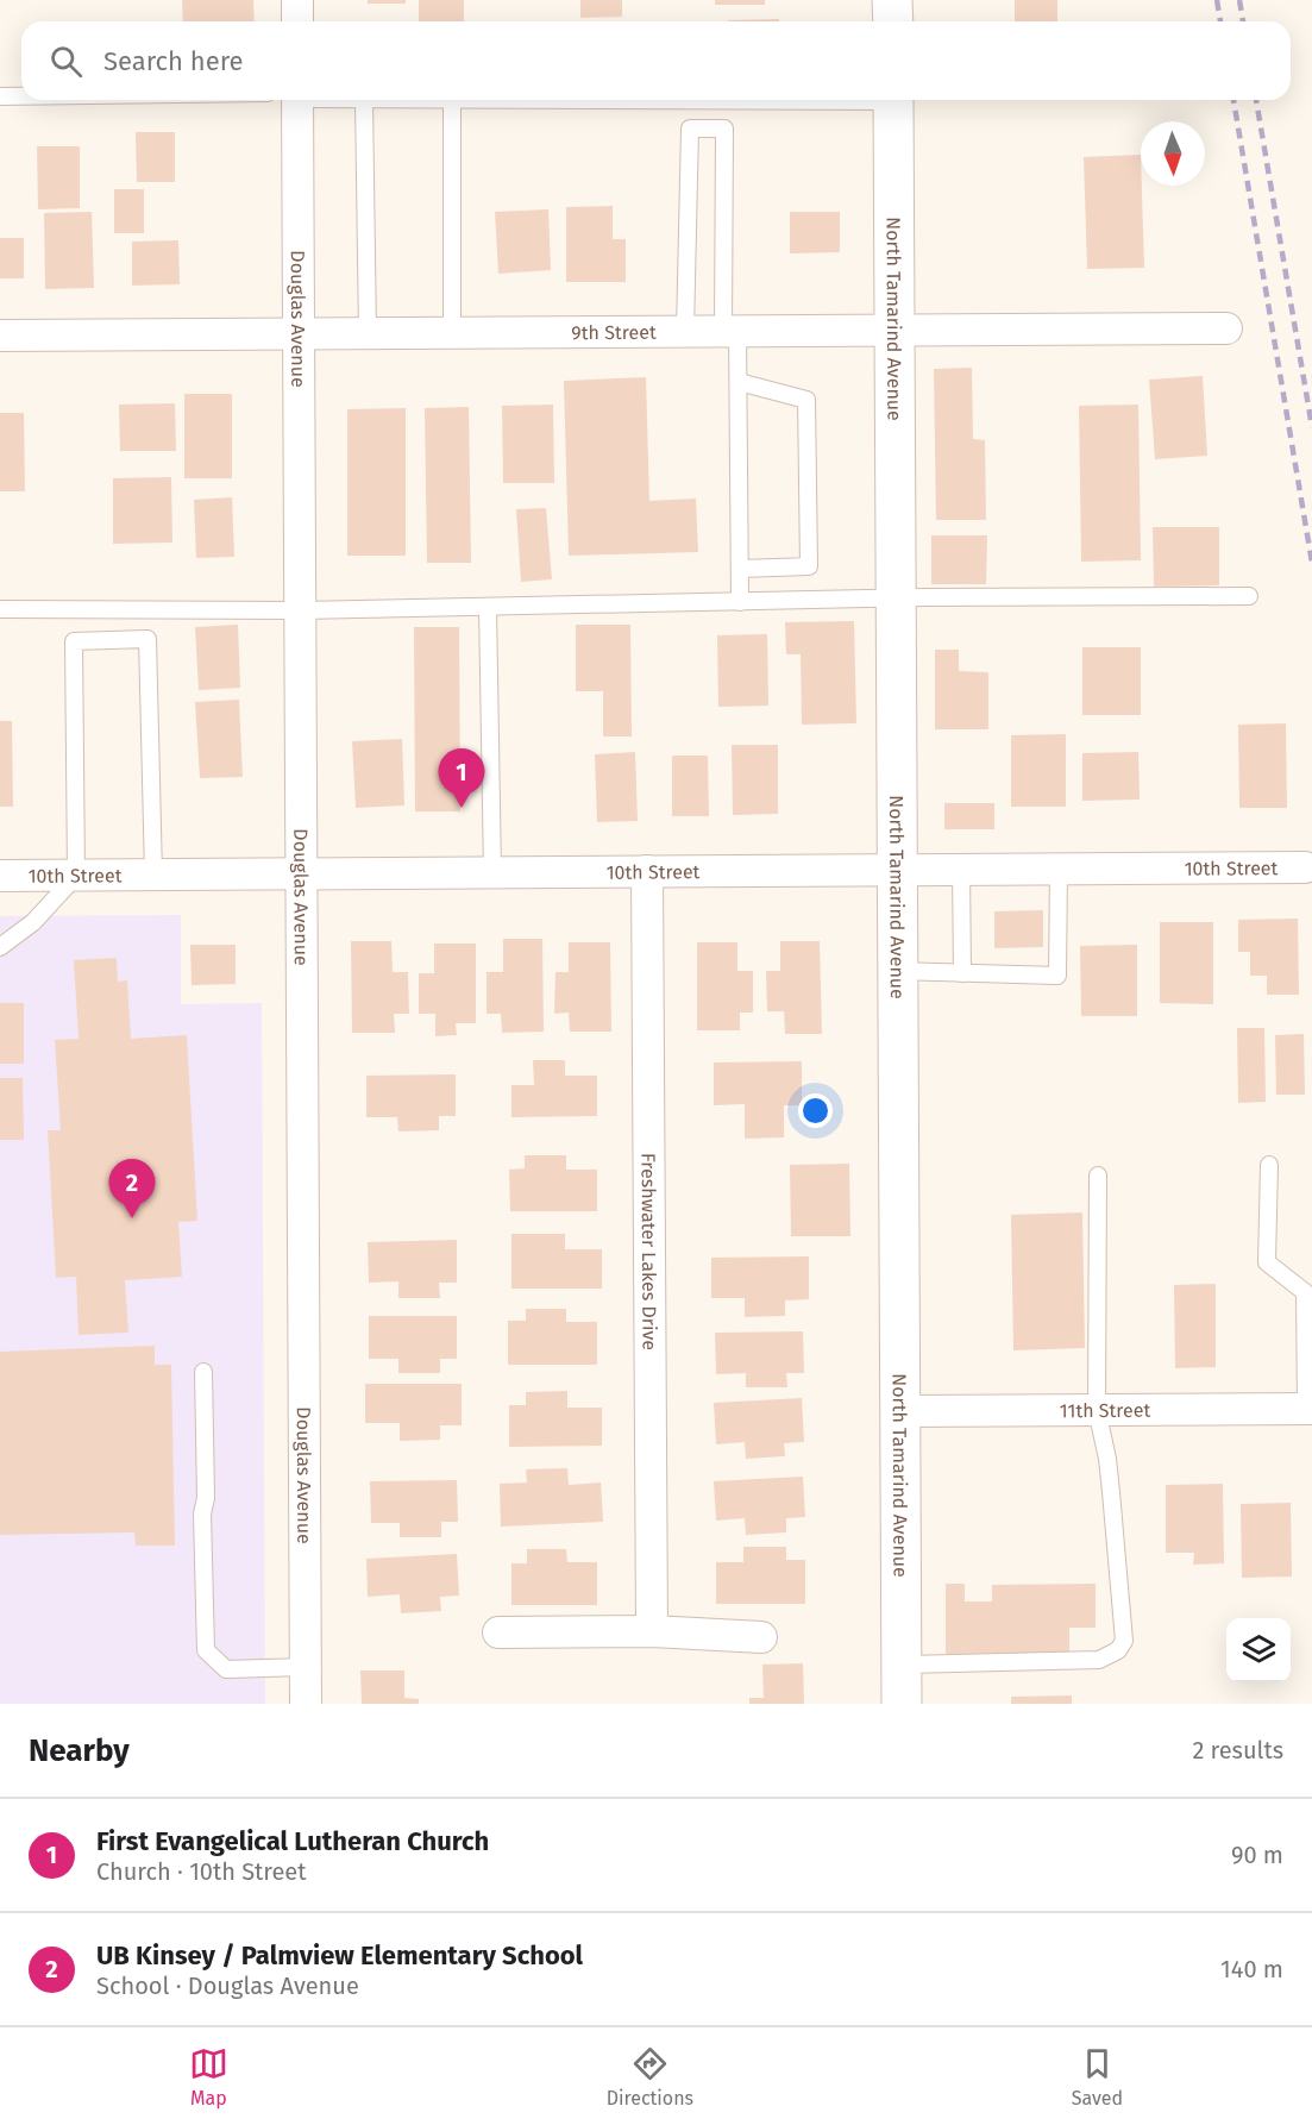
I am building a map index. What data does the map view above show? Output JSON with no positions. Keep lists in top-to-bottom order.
{
  "streets": {
    "street": [
      "Douglas Avenue",
      "North Tamarind Avenue",
      "9th Street",
      "10th Street",
      "Freshwater Lakes Drive",
      "11th Street"
    ]
  },
  "crossings": [
    ["Douglas Avenue", "9th Street"],
    ["Douglas Avenue", "10th Street"],
    ["North Tamarind Avenue", "9th Street"],
    ["North Tamarind Avenue", "10th Street"],
    ["North Tamarind Avenue", "11th Street"],
    ["10th Street", "Freshwater Lakes Drive"]
  ],
  "north": "bottom",
  "page": {
    "search": "Search here",
    "pins": ["1", "2"],
    "heading": ["Nearby", "2 results"],
    "list": [
      {
        "mark": "1",
        "name": "First Evangelical Lutheran Church",
        "note": "Church · 10th Street",
        "value": "90 m"
      },
      {
        "mark": "2",
        "name": "UB Kinsey / Palmview Elementary School",
        "note": "School · Douglas Avenue",
        "value": "140 m"
      }
    ],
    "nav": ["Map", "Directions", "Saved"]
  }
}
